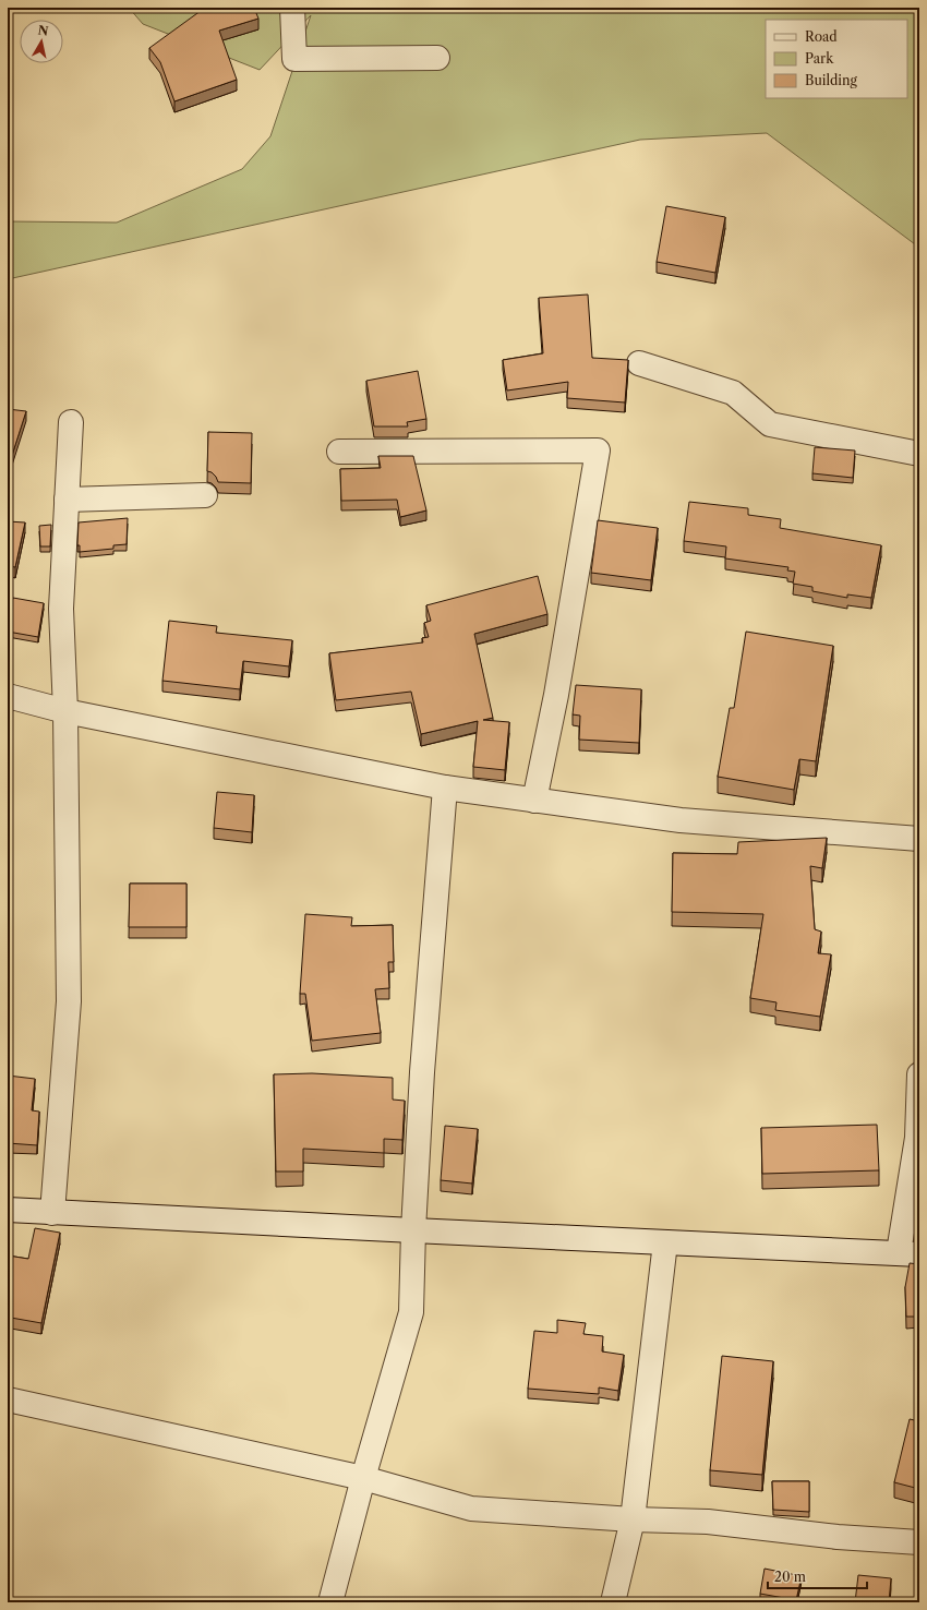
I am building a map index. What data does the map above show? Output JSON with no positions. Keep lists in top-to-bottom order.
{
  "legend": ["Road", "Park", "Building"],
  "scale_bar": "20 m",
  "north": "top"
}
